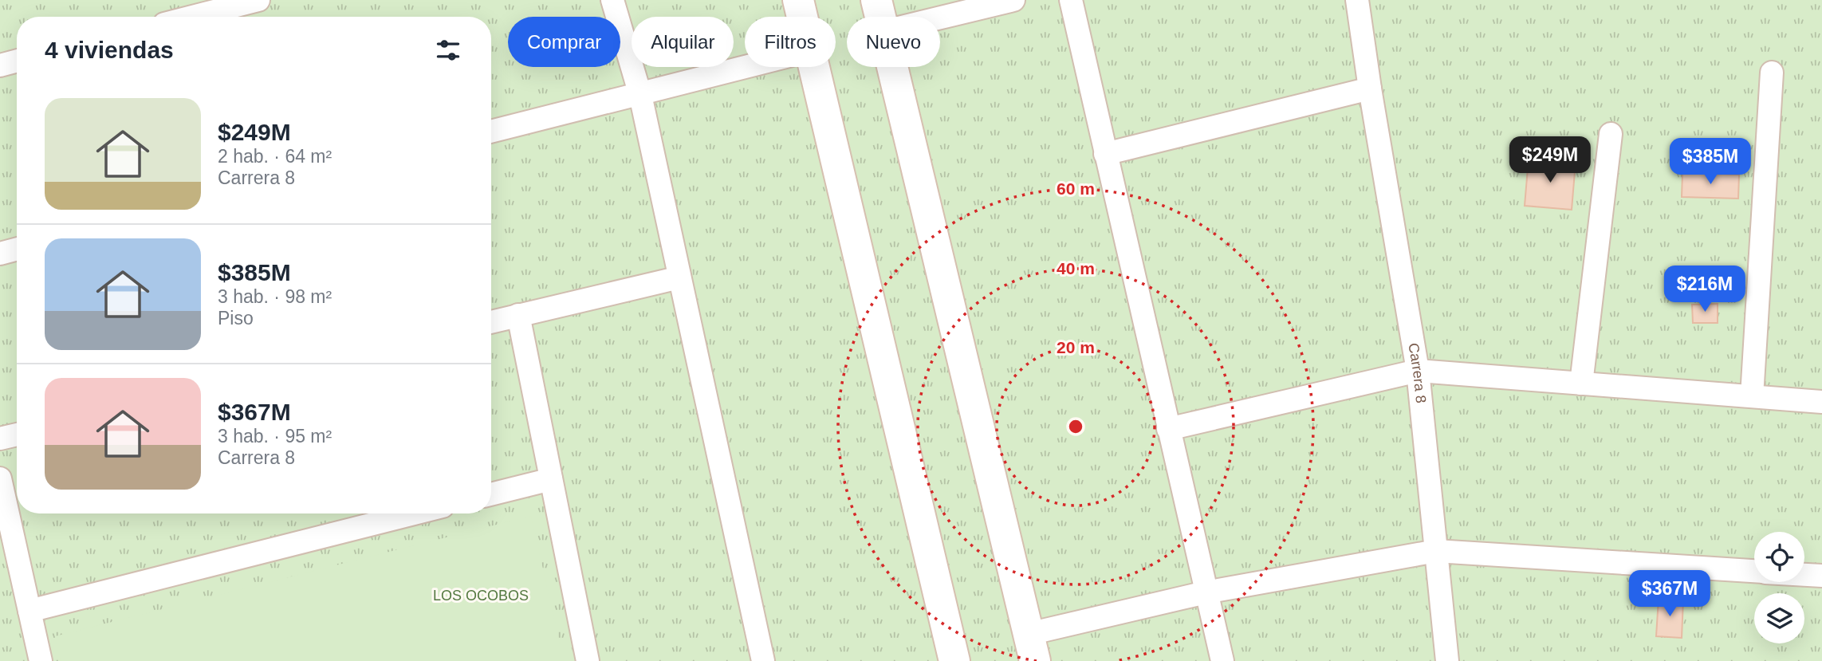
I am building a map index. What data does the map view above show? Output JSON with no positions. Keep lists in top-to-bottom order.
{
  "streets": {
    "street": ["Carrera 8"]
  },
  "parks": ["LOS OCOBOS"],
  "page": {
    "chip": [
      "Comprar",
      "Alquilar",
      "Filtros",
      "Nuevo"
    ],
    "heading": "4 viviendas",
    "list": [
      {
        "name": "$249M",
        "note": "2 hab. · 64 m² · Carrera 8"
      },
      {
        "name": "$385M",
        "note": "3 hab. · 98 m² · Piso"
      },
      {
        "name": "$367M",
        "note": "3 hab. · 95 m² · Carrera 8"
      }
    ],
    "price": [
      "$249M",
      "$385M",
      "$216M",
      "$367M"
    ]
  },
  "rings": ["60 m", "40 m", "20 m"]
}
